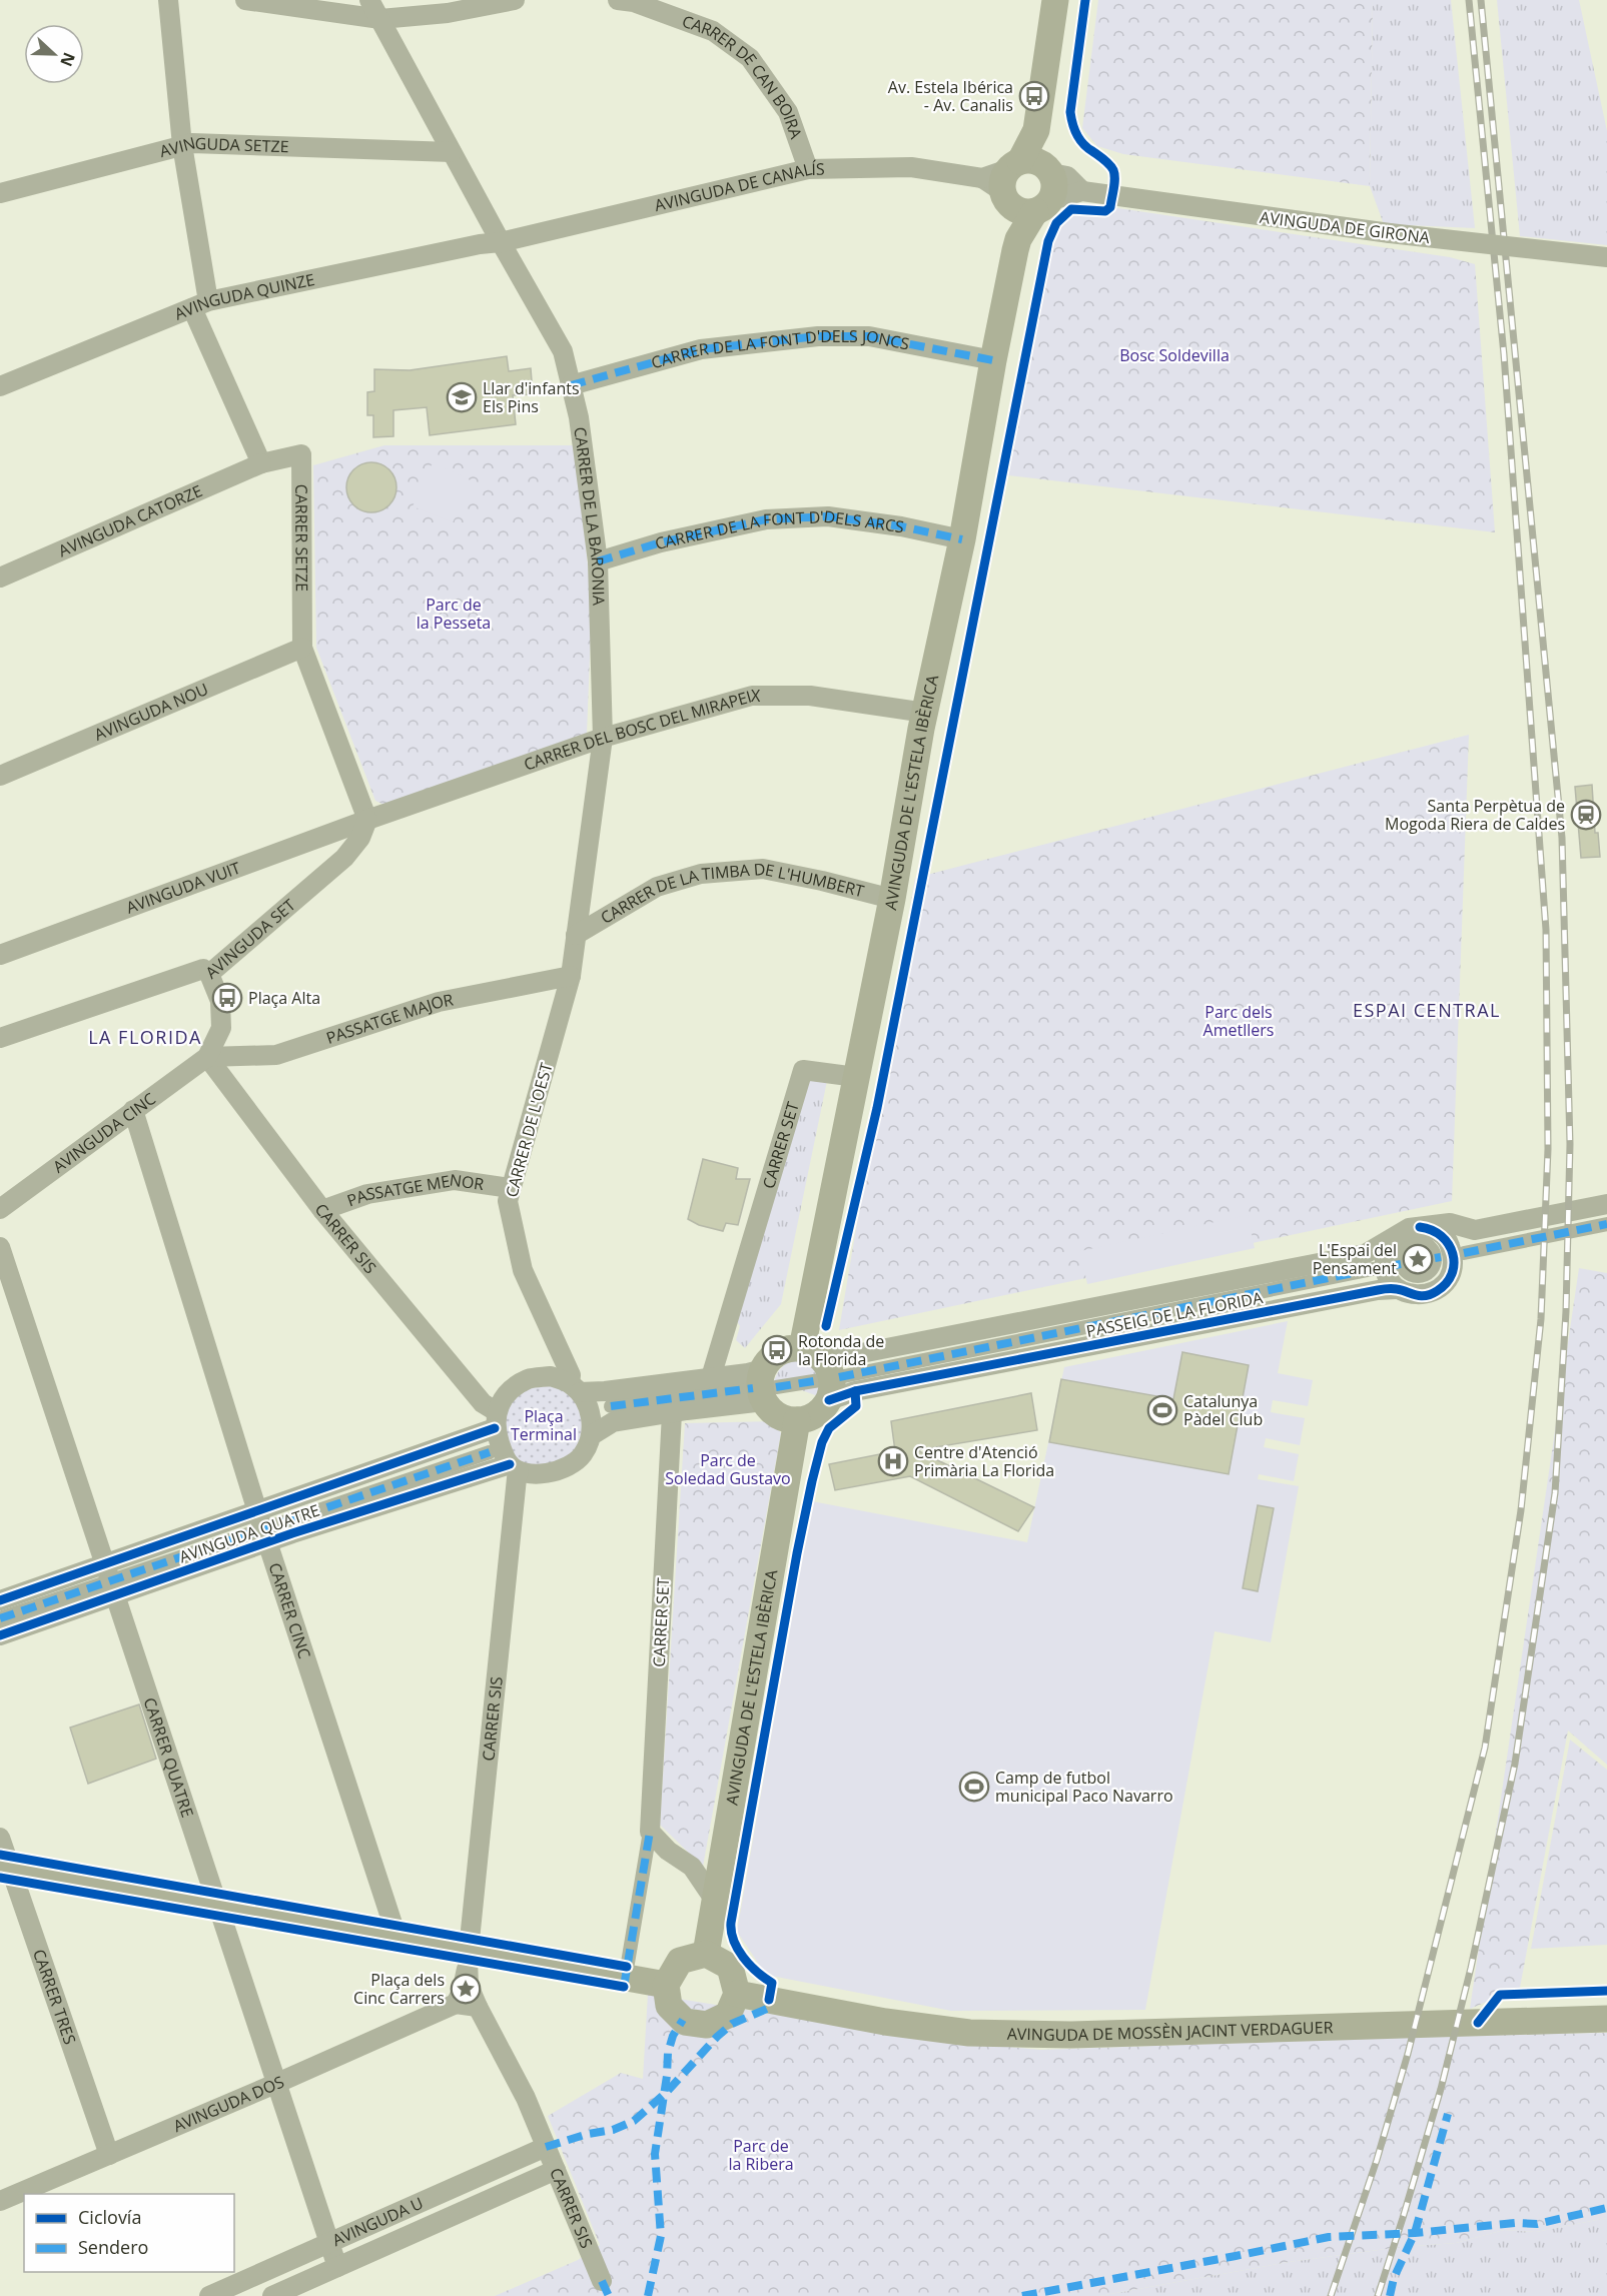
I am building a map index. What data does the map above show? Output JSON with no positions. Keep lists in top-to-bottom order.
{
  "streets": {
    "main road": ["AVINGUDA DE L'ESTELA IBÈRICA", "AVINGUDA DE MOSSÈN JACINT VERDAGUER"],
    "street": [
      "CARRER DE CAN BOIRA",
      "AVINGUDA SETZE",
      "AVINGUDA DE CANALÍS",
      "AVINGUDA DE GIRONA",
      "AVINGUDA QUINZE",
      "CARRER DE LA FONT D'DELS JONCS",
      "CARRER DE LA BARONIA",
      "AVINGUDA CATORZE",
      "CARRER SETZE",
      "CARRER DE LA FONT D'DELS ARCS",
      "AVINGUDA NOU",
      "CARRER DEL BOSC DEL MIRAPEIX",
      "AVINGUDA VUIT",
      "CARRER DE LA TIMBA DE L'HUMBERT",
      "AVINGUDA SET",
      "PASSATGE MAJOR",
      "CARRER DE L'OEST",
      "AVINGUDA CINC",
      "CARRER SET",
      "PASSATGE MENOR",
      "CARRER SIS",
      "PASSEIG DE LA FLORIDA",
      "AVINGUDA QUATRE",
      "CARRER CINC",
      "CARRER QUATRE",
      "CARRER TRES",
      "AVINGUDA DOS",
      "AVINGUDA U"
    ]
  },
  "crossings": [
    ["CARRER DE CAN BOIRA", "AVINGUDA DE CANALÍS"],
    ["AVINGUDA SETZE", "CARRER DE LA BARONIA"],
    ["AVINGUDA DE CANALÍS", "AVINGUDA DE GIRONA"],
    ["AVINGUDA DE CANALÍS", "AVINGUDA QUINZE"],
    ["AVINGUDA DE CANALÍS", "CARRER DE LA BARONIA"],
    ["AVINGUDA DE CANALÍS", "AVINGUDA DE L'ESTELA IBÈRICA"],
    ["AVINGUDA DE GIRONA", "AVINGUDA DE L'ESTELA IBÈRICA"],
    ["AVINGUDA QUINZE", "CARRER DE LA BARONIA"],
    ["CARRER DE LA FONT D'DELS JONCS", "CARRER DE LA BARONIA"],
    ["CARRER DE LA FONT D'DELS JONCS", "AVINGUDA DE L'ESTELA IBÈRICA"],
    ["CARRER DE LA BARONIA", "CARRER DE LA FONT D'DELS ARCS"],
    ["CARRER DE LA BARONIA", "CARRER DEL BOSC DEL MIRAPEIX"],
    ["CARRER DE LA BARONIA", "CARRER DE LA TIMBA DE L'HUMBERT"],
    ["CARRER DE LA BARONIA", "PASSATGE MAJOR"],
    ["CARRER DE LA BARONIA", "CARRER DE L'OEST"],
    ["AVINGUDA CATORZE", "CARRER SETZE"],
    ["CARRER SETZE", "AVINGUDA NOU"],
    ["CARRER SETZE", "CARRER DEL BOSC DEL MIRAPEIX"],
    ["CARRER SETZE", "AVINGUDA VUIT"],
    ["CARRER SETZE", "AVINGUDA SET"],
    ["CARRER DE LA FONT D'DELS ARCS", "AVINGUDA DE L'ESTELA IBÈRICA"],
    ["CARRER DEL BOSC DEL MIRAPEIX", "AVINGUDA DE L'ESTELA IBÈRICA"],
    ["CARRER DEL BOSC DEL MIRAPEIX", "AVINGUDA VUIT"],
    ["CARRER DEL BOSC DEL MIRAPEIX", "AVINGUDA SET"],
    ["AVINGUDA DE L'ESTELA IBÈRICA", "CARRER DE LA TIMBA DE L'HUMBERT"],
    ["AVINGUDA DE L'ESTELA IBÈRICA", "CARRER SET"],
    ["AVINGUDA DE L'ESTELA IBÈRICA", "PASSEIG DE LA FLORIDA"],
    ["AVINGUDA DE L'ESTELA IBÈRICA", "AVINGUDA DE MOSSÈN JACINT VERDAGUER"],
    ["AVINGUDA VUIT", "AVINGUDA SET"],
    ["PASSATGE MAJOR", "CARRER DE L'OEST"],
    ["PASSATGE MAJOR", "AVINGUDA CINC"],
    ["PASSATGE MAJOR", "CARRER SIS"],
    ["CARRER DE L'OEST", "PASSATGE MENOR"],
    ["CARRER DE L'OEST", "CARRER SIS"],
    ["CARRER DE L'OEST", "AVINGUDA QUATRE"],
    ["AVINGUDA CINC", "CARRER SIS"],
    ["AVINGUDA CINC", "CARRER CINC"],
    ["PASSATGE MENOR", "CARRER SIS"],
    ["CARRER SIS", "AVINGUDA QUATRE"],
    ["CARRER SIS", "AVINGUDA U"],
    ["AVINGUDA QUATRE", "CARRER CINC"],
    ["AVINGUDA QUATRE", "CARRER QUATRE"],
    ["CARRER QUATRE", "AVINGUDA DOS"],
    ["CARRER QUATRE", "AVINGUDA U"],
    ["CARRER TRES", "AVINGUDA DOS"]
  ],
  "districts": ["ESPAI CENTRAL", "LA FLORIDA"],
  "parks": [
    "Bosc Soldevilla",
    "Parc de la Pesseta",
    "Parc dels Ametllers",
    "Plaça Terminal",
    "Parc de Soledad Gustavo",
    "Parc de la Ribera"
  ],
  "places": {
    "bus stop": ["Av. Estela Ibérica - Av. Canalis", "Plaça Alta", "Rotonda de la Florida"],
    "school or university": ["Llar d'infants Els Pins"],
    "station": ["Santa Perpètua de Mogoda Riera de Caldes"],
    "place": ["L'Espai del Pensament", "Plaça dels Cinc Carrers"],
    "sports": ["Catalunya Pàdel Club", "Camp de futbol municipal Paco Navarro"],
    "hospital": ["Centre d'Atenció Primària La Florida"]
  },
  "legend": ["Ciclovía", "Sendero"],
  "north": "right"
}
